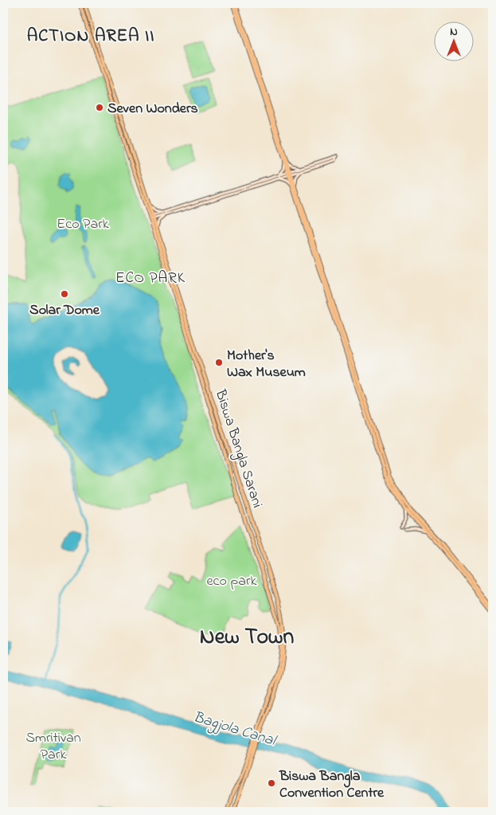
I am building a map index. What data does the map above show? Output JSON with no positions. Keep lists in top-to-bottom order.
{
  "streets": {
    "main road": ["Biswa Bangla Sarani"]
  },
  "districts": ["ACTION AREA II", "ECO PARK", "New Town"],
  "water": ["Bagjola Canal"],
  "parks": ["Eco Park", "eco park", "Smritivan Park"],
  "places": [
    "Seven Wonders",
    "Solar Dome",
    "Mother's Wax Museum",
    "Biswa Bangla Convention Centre"
  ],
  "north": "top"
}
